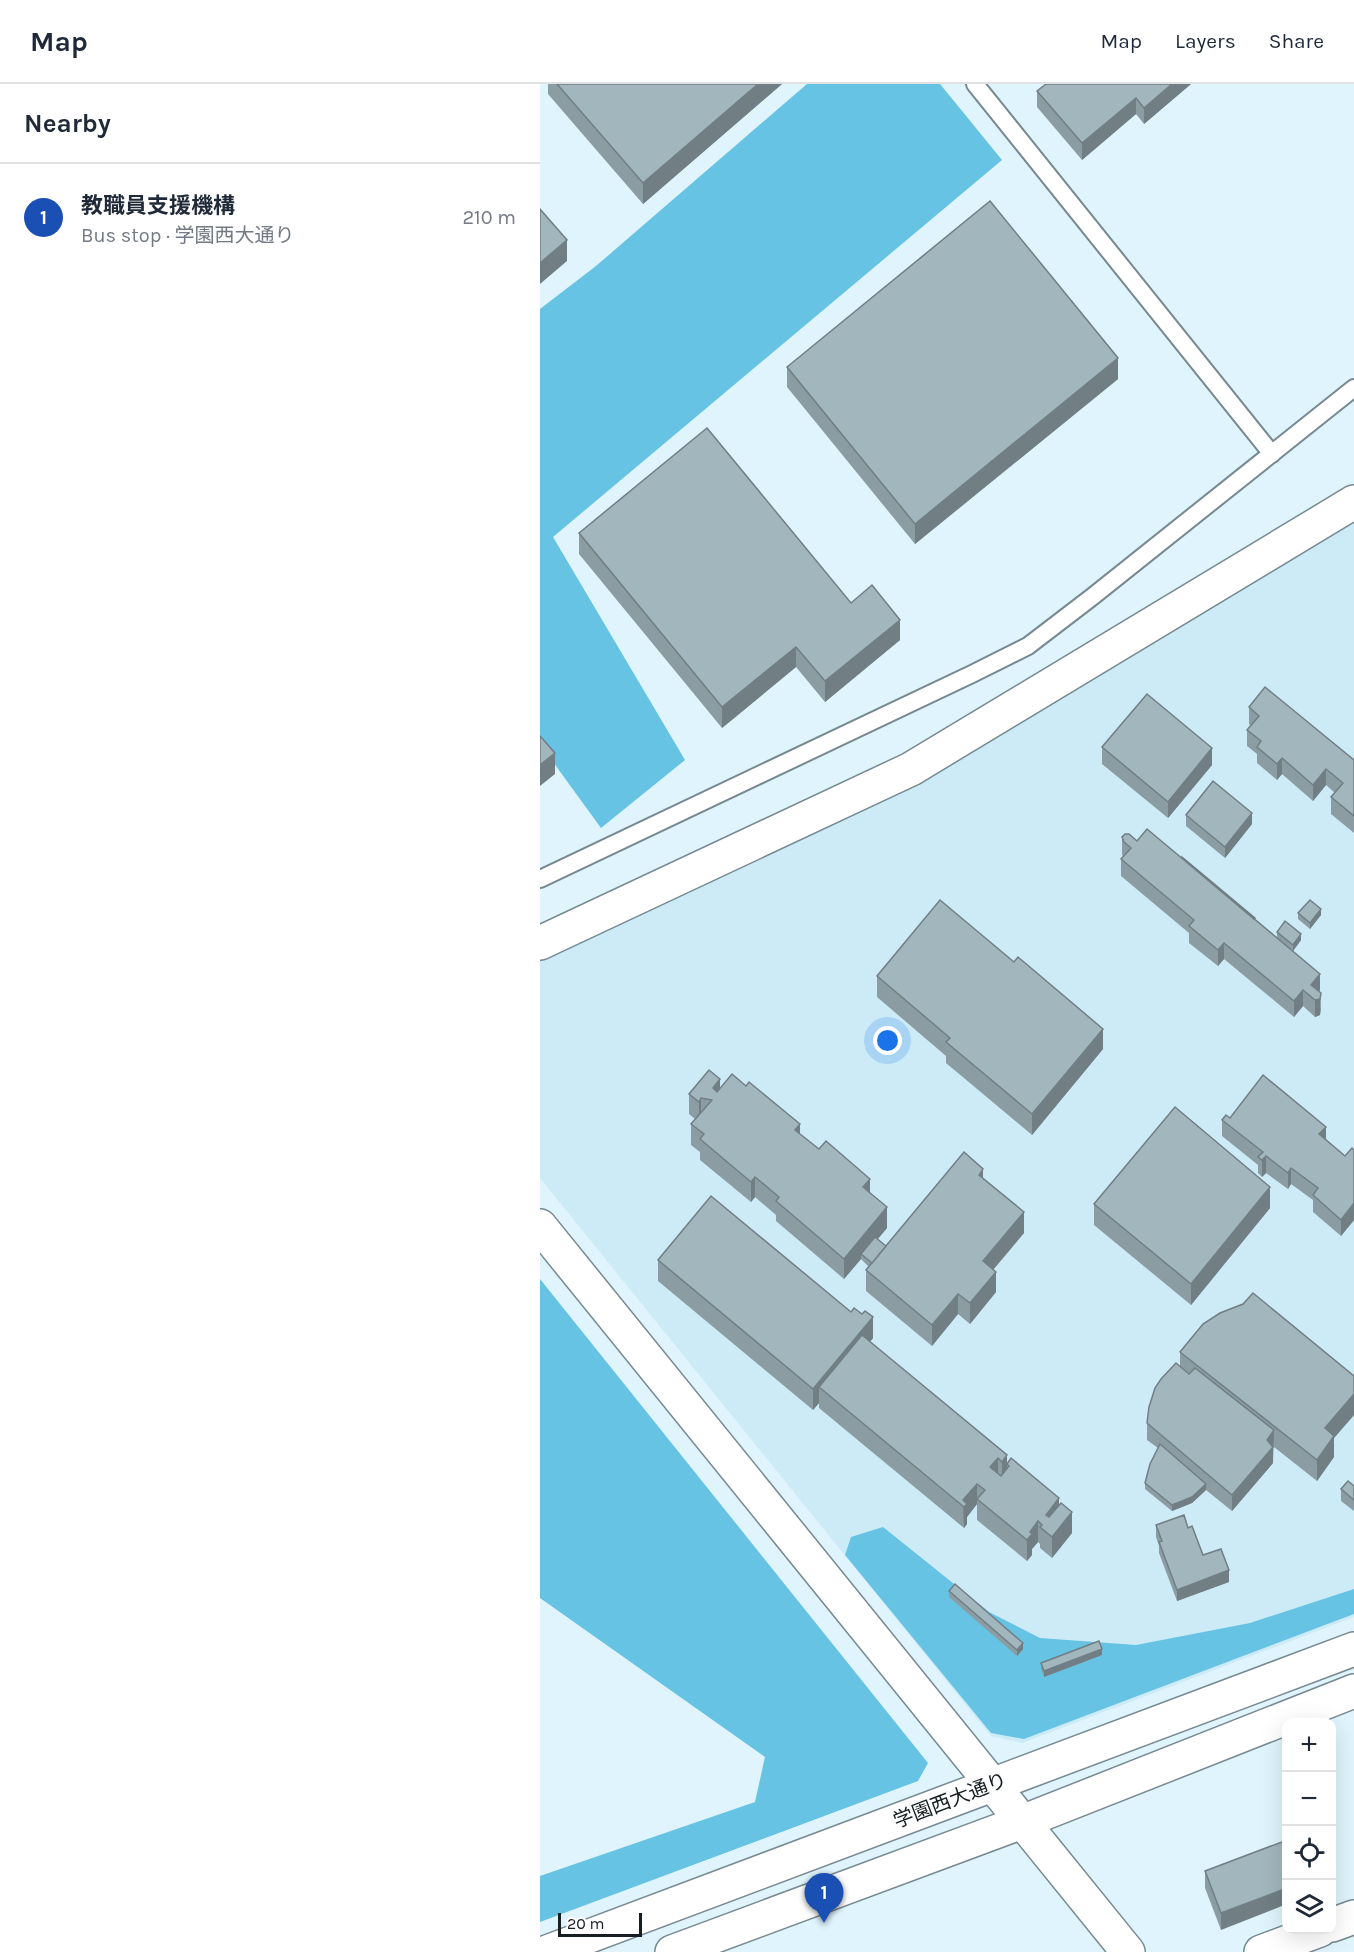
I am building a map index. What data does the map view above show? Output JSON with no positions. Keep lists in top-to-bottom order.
{
  "streets": {
    "main road": ["学園西大通り"]
  },
  "scale_bar": "20 m",
  "page": {
    "header": "Map",
    "nav": ["Map", "Layers", "Share"],
    "heading": "Nearby",
    "list": [
      {
        "mark": "1",
        "name": "教職員支援機構",
        "note": "Bus stop · 学園西大通り",
        "value": "210 m"
      }
    ],
    "map_buttons": ["+", "−"],
    "pins": "1",
    "scale": "20 m"
  }
}
